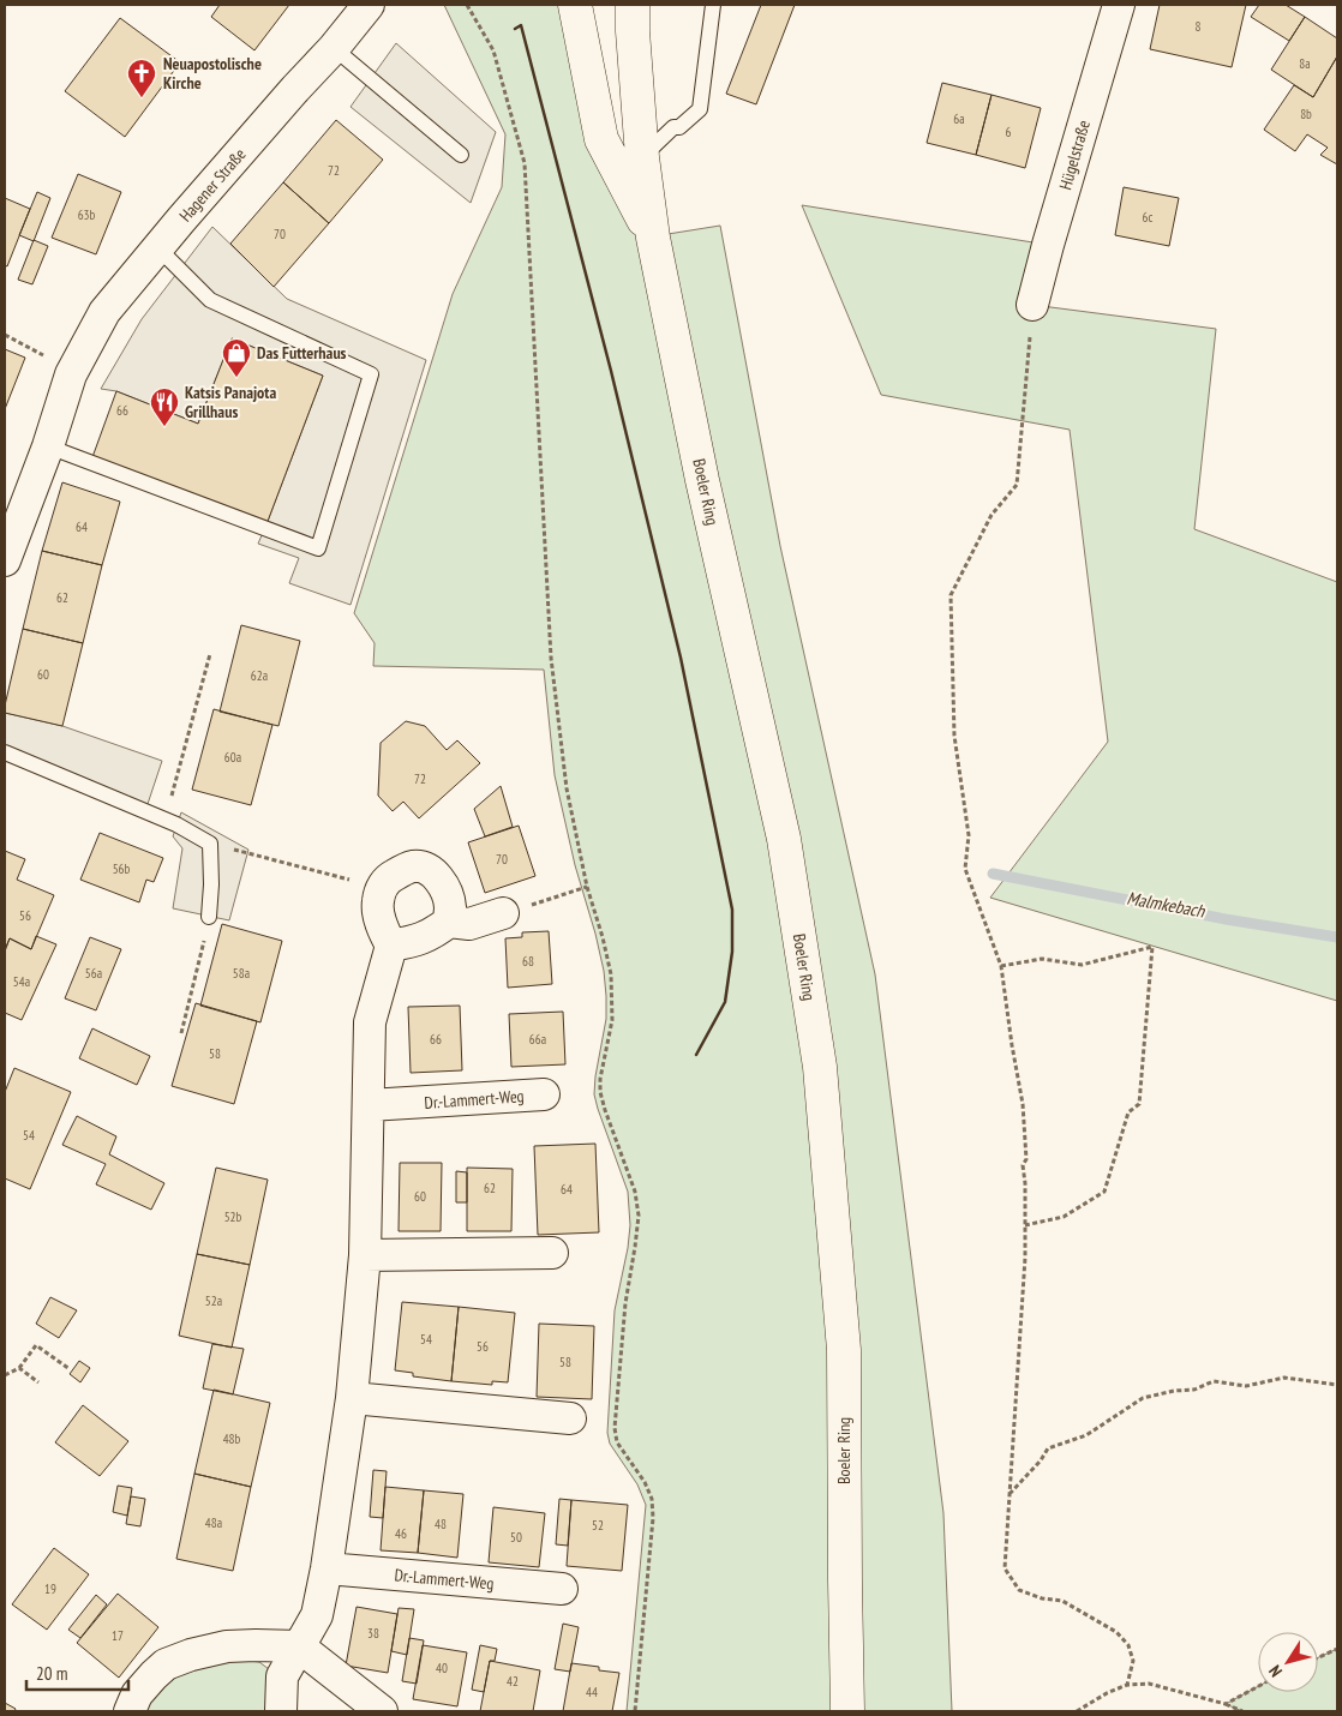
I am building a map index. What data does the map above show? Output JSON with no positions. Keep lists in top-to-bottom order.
{
  "streets": {
    "main road": ["Boeler Ring"],
    "street": ["Hügelstraße", "Hagener Straße", "Dr.-Lammert-Weg"]
  },
  "water": ["Malmkebach"],
  "places": {
    "church": ["Neuapostolische Kirche"],
    "shop": ["Das Futterhaus"],
    "restaurant": ["Katsis Panajota Grillhaus"]
  },
  "house_numbers": [
    "8",
    "8a",
    "8b",
    "6a",
    "6",
    "72",
    "63b",
    "6c",
    "70",
    "66",
    "64",
    "62",
    "60",
    "62a",
    "60a",
    "72",
    "70",
    "56b",
    "56",
    "68",
    "56a",
    "58a",
    "54a",
    "66",
    "66a",
    "58",
    "54",
    "62",
    "64",
    "60",
    "52b",
    "52a",
    "54",
    "56",
    "58",
    "48b",
    "48a",
    "48",
    "52",
    "46",
    "50",
    "19",
    "38",
    "17",
    "40",
    "42",
    "44"
  ],
  "scale_bar": "20 m",
  "north": "bottom left"
}
